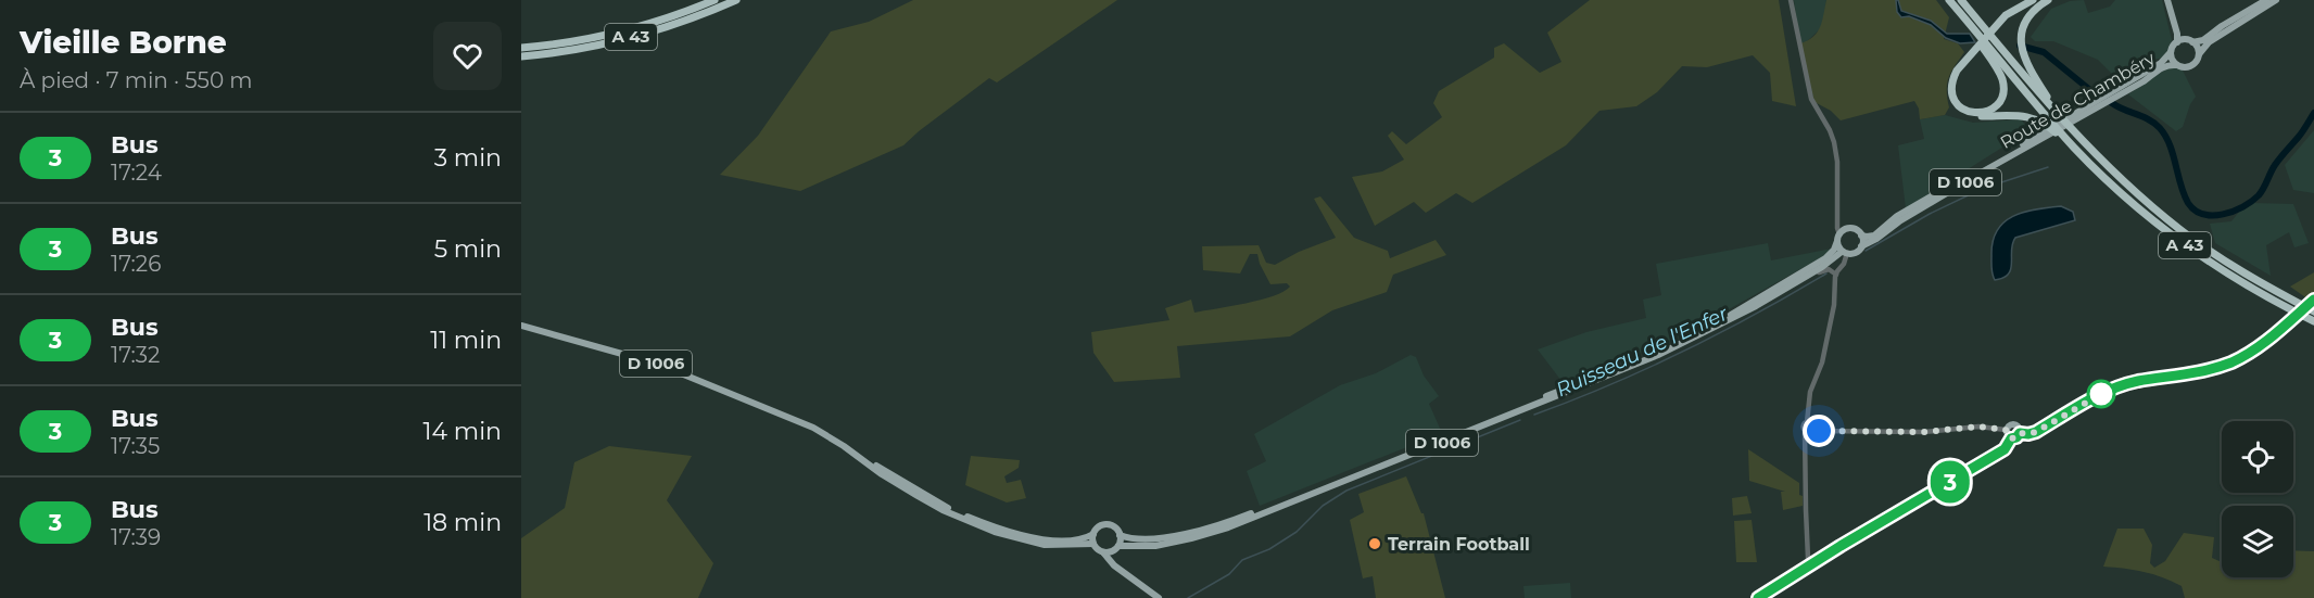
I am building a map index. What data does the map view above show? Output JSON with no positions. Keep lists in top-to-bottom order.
{
  "streets": {
    "highway": ["A 43"],
    "main road": ["Route de Chambéry", "D 1006"]
  },
  "crossings": [
    ["Route de Chambéry", "D 1006"]
  ],
  "water": ["Ruisseau de l'Enfer"],
  "places": ["Terrain Football"],
  "lines": ["bus line 3"],
  "page": {
    "heading": ["Vieille Borne", "À pied · 7 min · 550 m"],
    "on_map": "3",
    "list": [
      {
        "mark": "3",
        "name": "Bus",
        "note": "17:24",
        "value": "3 min"
      },
      {
        "mark": "3",
        "name": "Bus",
        "note": "17:26",
        "value": "5 min"
      },
      {
        "mark": "3",
        "name": "Bus",
        "note": "17:32",
        "value": "11 min"
      },
      {
        "mark": "3",
        "name": "Bus",
        "note": "17:35",
        "value": "14 min"
      },
      {
        "mark": "3",
        "name": "Bus",
        "note": "17:39",
        "value": "18 min"
      }
    ]
  }
}
